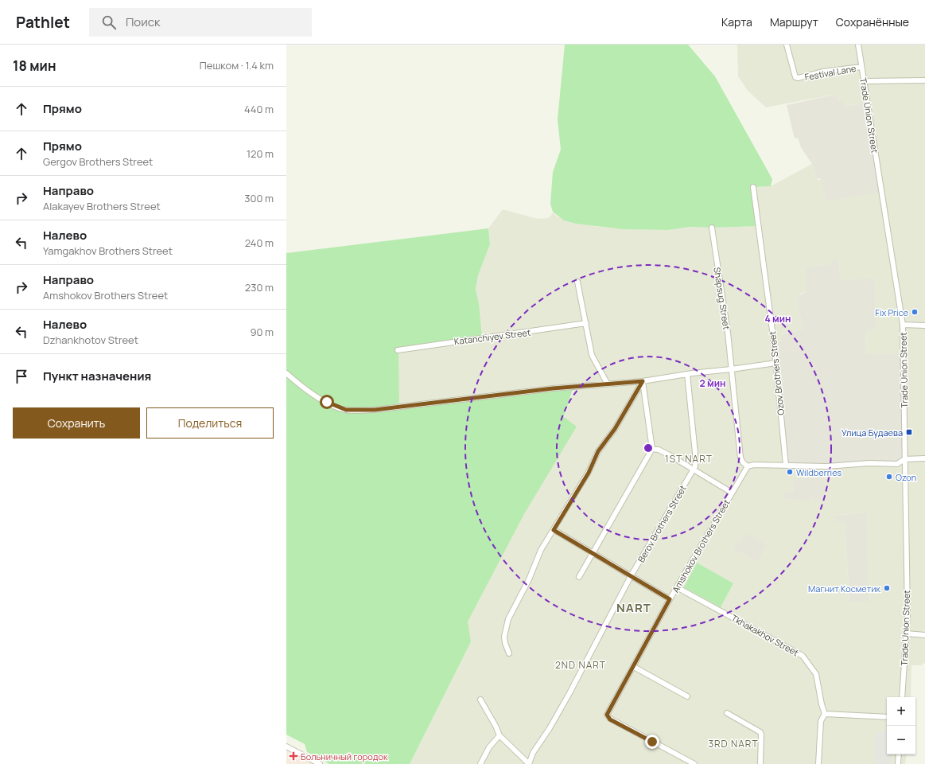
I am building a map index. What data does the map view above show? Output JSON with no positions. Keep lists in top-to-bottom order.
{
  "streets": {
    "street": [
      "Festival Lane",
      "Trade Union Street",
      "Shapsug Street",
      "Katanchiyev Street",
      "Ozov Brothers Street",
      "Berov Brothers Street",
      "Amshokov Brothers Street",
      "Tkhakakhov Street"
    ]
  },
  "crossings": [
    ["Festival Lane", "Trade Union Street"],
    ["Amshokov Brothers Street", "Tkhakakhov Street"]
  ],
  "districts": [
    "1ST NART",
    "NART",
    "2ND NART",
    "3RD NART"
  ],
  "places": {
    "other": [
      "Fix Price",
      "Wildberries",
      "Ozon",
      "Магнит Косметик"
    ],
    "transit": ["Улица Будаева"],
    "health": ["Больничный городок"]
  },
  "page": {
    "header": "Pathlet",
    "search": "Поиск",
    "nav": ["Карта", "Маршрут", "Сохранённые"],
    "heading": ["18 мин", "Пешком · 1.4 km"],
    "list": [
      ["Прямо", "440 m"],
      ["Прямо", "Gergov Brothers Street", "120 m"],
      ["Направо", "Alakayev Brothers Street", "300 m"],
      ["Налево", "Yamgakhov Brothers Street", "240 m"],
      ["Направо", "Amshokov Brothers Street", "230 m"],
      ["Налево", "Dzhankhotov Street", "90 m"],
      "Пункт назначения"
    ],
    "buttons": ["Сохранить", "Поделиться"],
    "map_buttons": ["+", "−"]
  },
  "rings": ["4 мин", "2 мин"]
}
